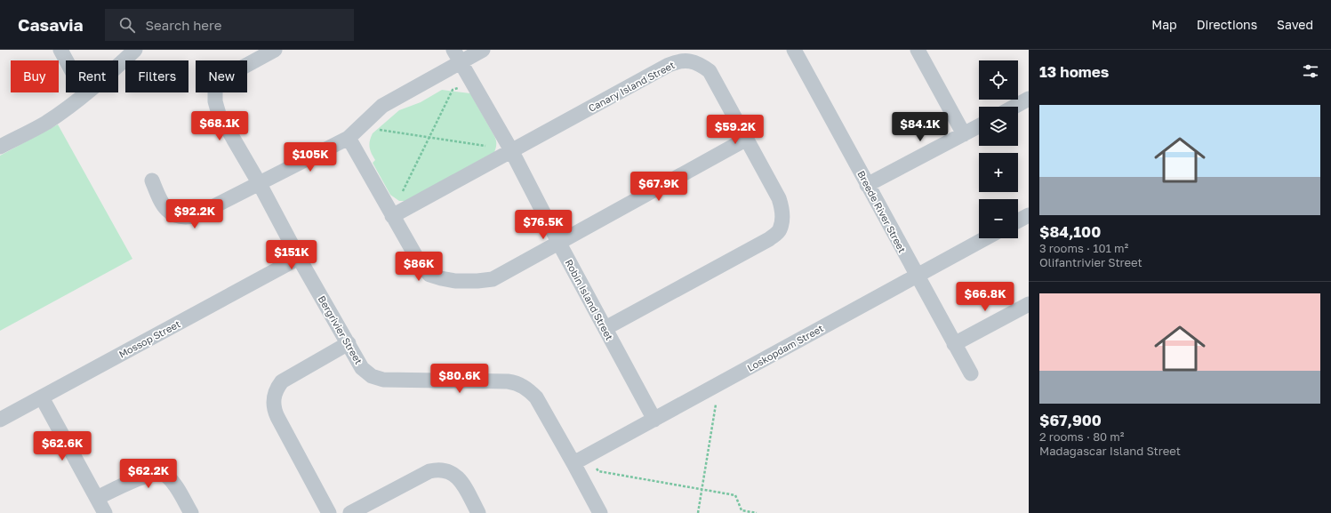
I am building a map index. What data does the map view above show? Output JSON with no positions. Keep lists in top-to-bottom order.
{
  "streets": {
    "street": [
      "Canary Island Street",
      "Breede River Street",
      "Robin Island Street",
      "Bergrivier Street",
      "Mossop Street",
      "Loskopdam Street"
    ]
  },
  "crossings": [
    ["Canary Island Street", "Robin Island Street"],
    ["Breede River Street", "Loskopdam Street"],
    ["Robin Island Street", "Loskopdam Street"],
    ["Bergrivier Street", "Mossop Street"],
    ["Bergrivier Street", "Loskopdam Street"]
  ],
  "page": {
    "header": "Casavia",
    "search": "Search here",
    "nav": ["Map", "Directions", "Saved"],
    "heading": "13 homes",
    "map_buttons": ["+", "−"],
    "chip": [
      "Buy",
      "Rent",
      "Filters",
      "New"
    ],
    "list": [
      {
        "name": "$84,100",
        "note": "3 rooms · 101 m² · Olifantrivier Street"
      },
      {
        "name": "$67,900",
        "note": "2 rooms · 80 m² · Madagascar Island Street"
      }
    ],
    "price": [
      "$68.1K",
      "$84.1K",
      "$59.2K",
      "$105K",
      "$67.9K",
      "$92.2K",
      "$76.5K",
      "$151K",
      "$86K",
      "$66.8K",
      "$80.6K",
      "$62.6K",
      "$62.2K"
    ]
  }
}
